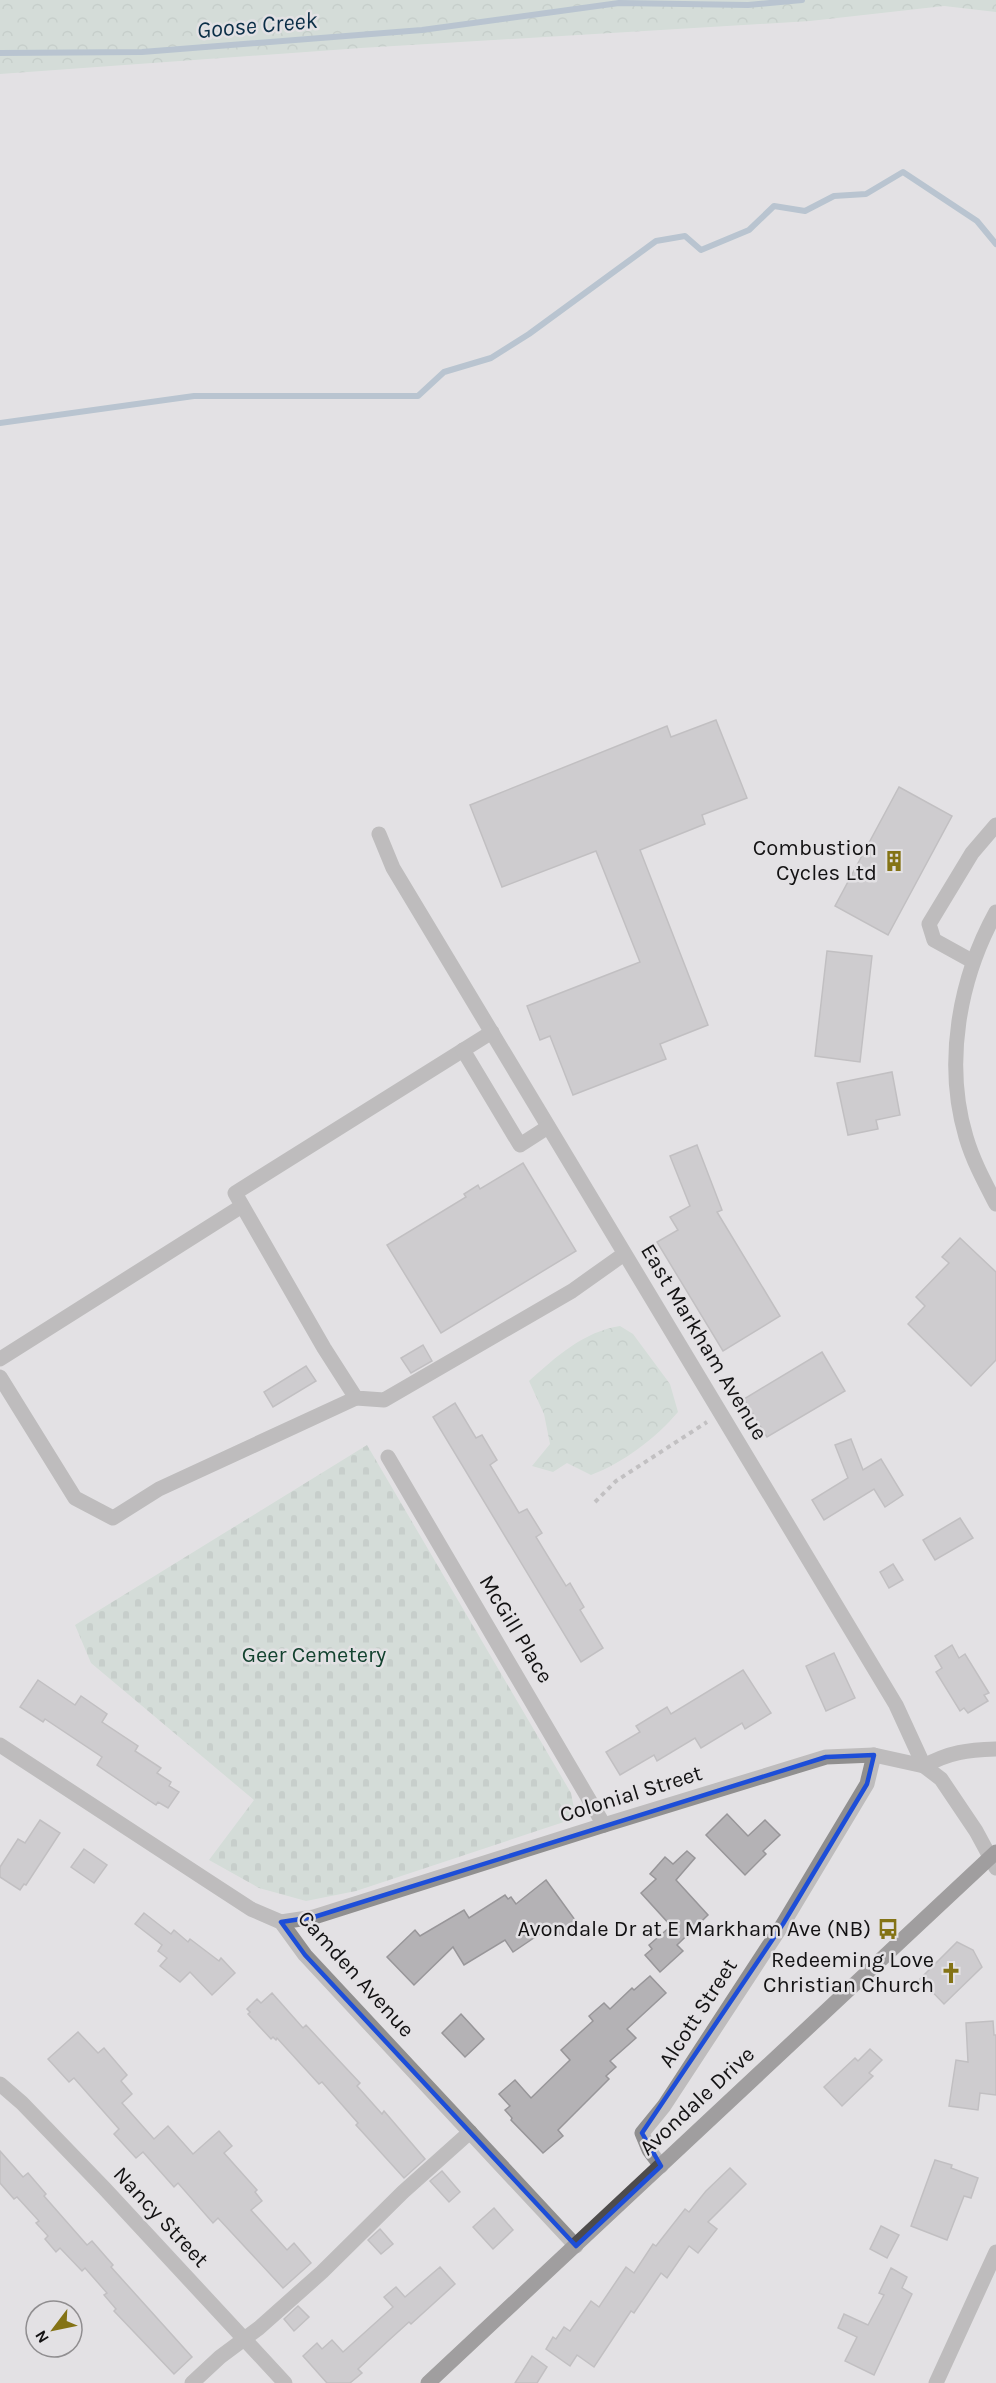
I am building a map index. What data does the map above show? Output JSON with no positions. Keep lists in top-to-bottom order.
{
  "streets": {
    "main road": ["Avondale Drive"],
    "street": [
      "East Markham Avenue",
      "McGill Place",
      "Colonial Street",
      "Camden Avenue",
      "Alcott Street",
      "Nancy Street"
    ]
  },
  "crossings": [
    ["East Markham Avenue", "Colonial Street"],
    ["East Markham Avenue", "Avondale Drive"],
    ["McGill Place", "Colonial Street"],
    ["Colonial Street", "Camden Avenue"],
    ["Colonial Street", "Alcott Street"],
    ["Camden Avenue", "Avondale Drive"],
    ["Alcott Street", "Avondale Drive"]
  ],
  "water": ["Goose Creek"],
  "parks": ["Geer Cemetery"],
  "places": {
    "building": ["Combustion Cycles Ltd"],
    "bus stop": ["Avondale Dr at E Markham Ave (NB)"],
    "church": ["Redeeming Love Christian Church"]
  },
  "north": "bottom left"
}
